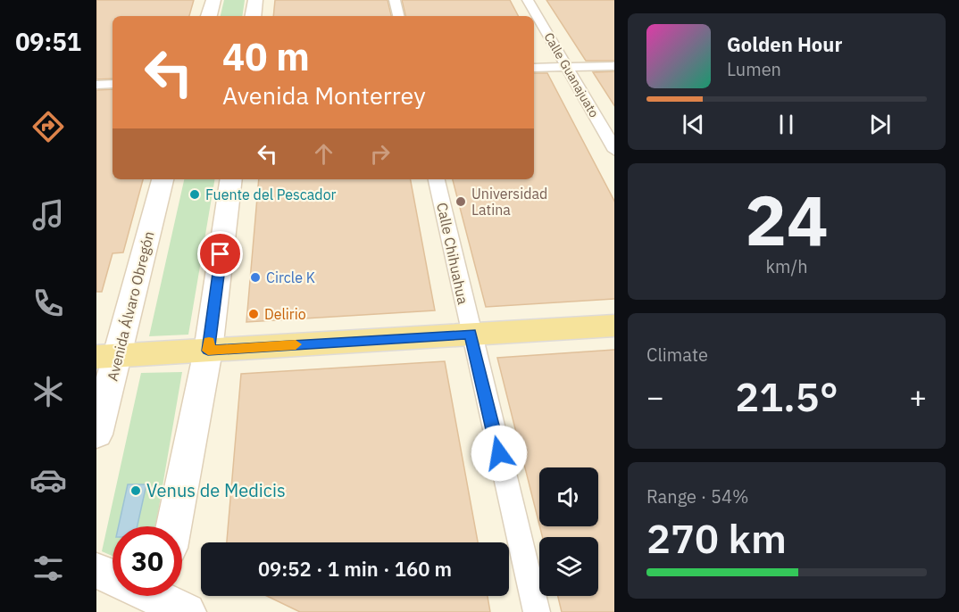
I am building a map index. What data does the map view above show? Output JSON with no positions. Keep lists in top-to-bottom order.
{
  "streets": {
    "main road": ["Avenida Álvaro Obregón"],
    "street": ["Calle Guanajuato", "Calle Chihuahua"]
  },
  "places": [
    "Fuente del Pescador",
    "Universidad Latina",
    "Circle K",
    "Delirio",
    "Venus de Medicis"
  ],
  "page": {
    "tabs": "09:51",
    "turn": ["40 m", "Avenida Monterrey"],
    "song": ["Golden Hour", "Lumen"],
    "tile": [
      ["24", "km/h"],
      "Climate",
      ["Range · 54%", "270 km"]
    ],
    "heat": ["−", "21.5°", "+"],
    "limit": "30",
    "trip": "09:52 · 1 min · 160 m"
  }
}
